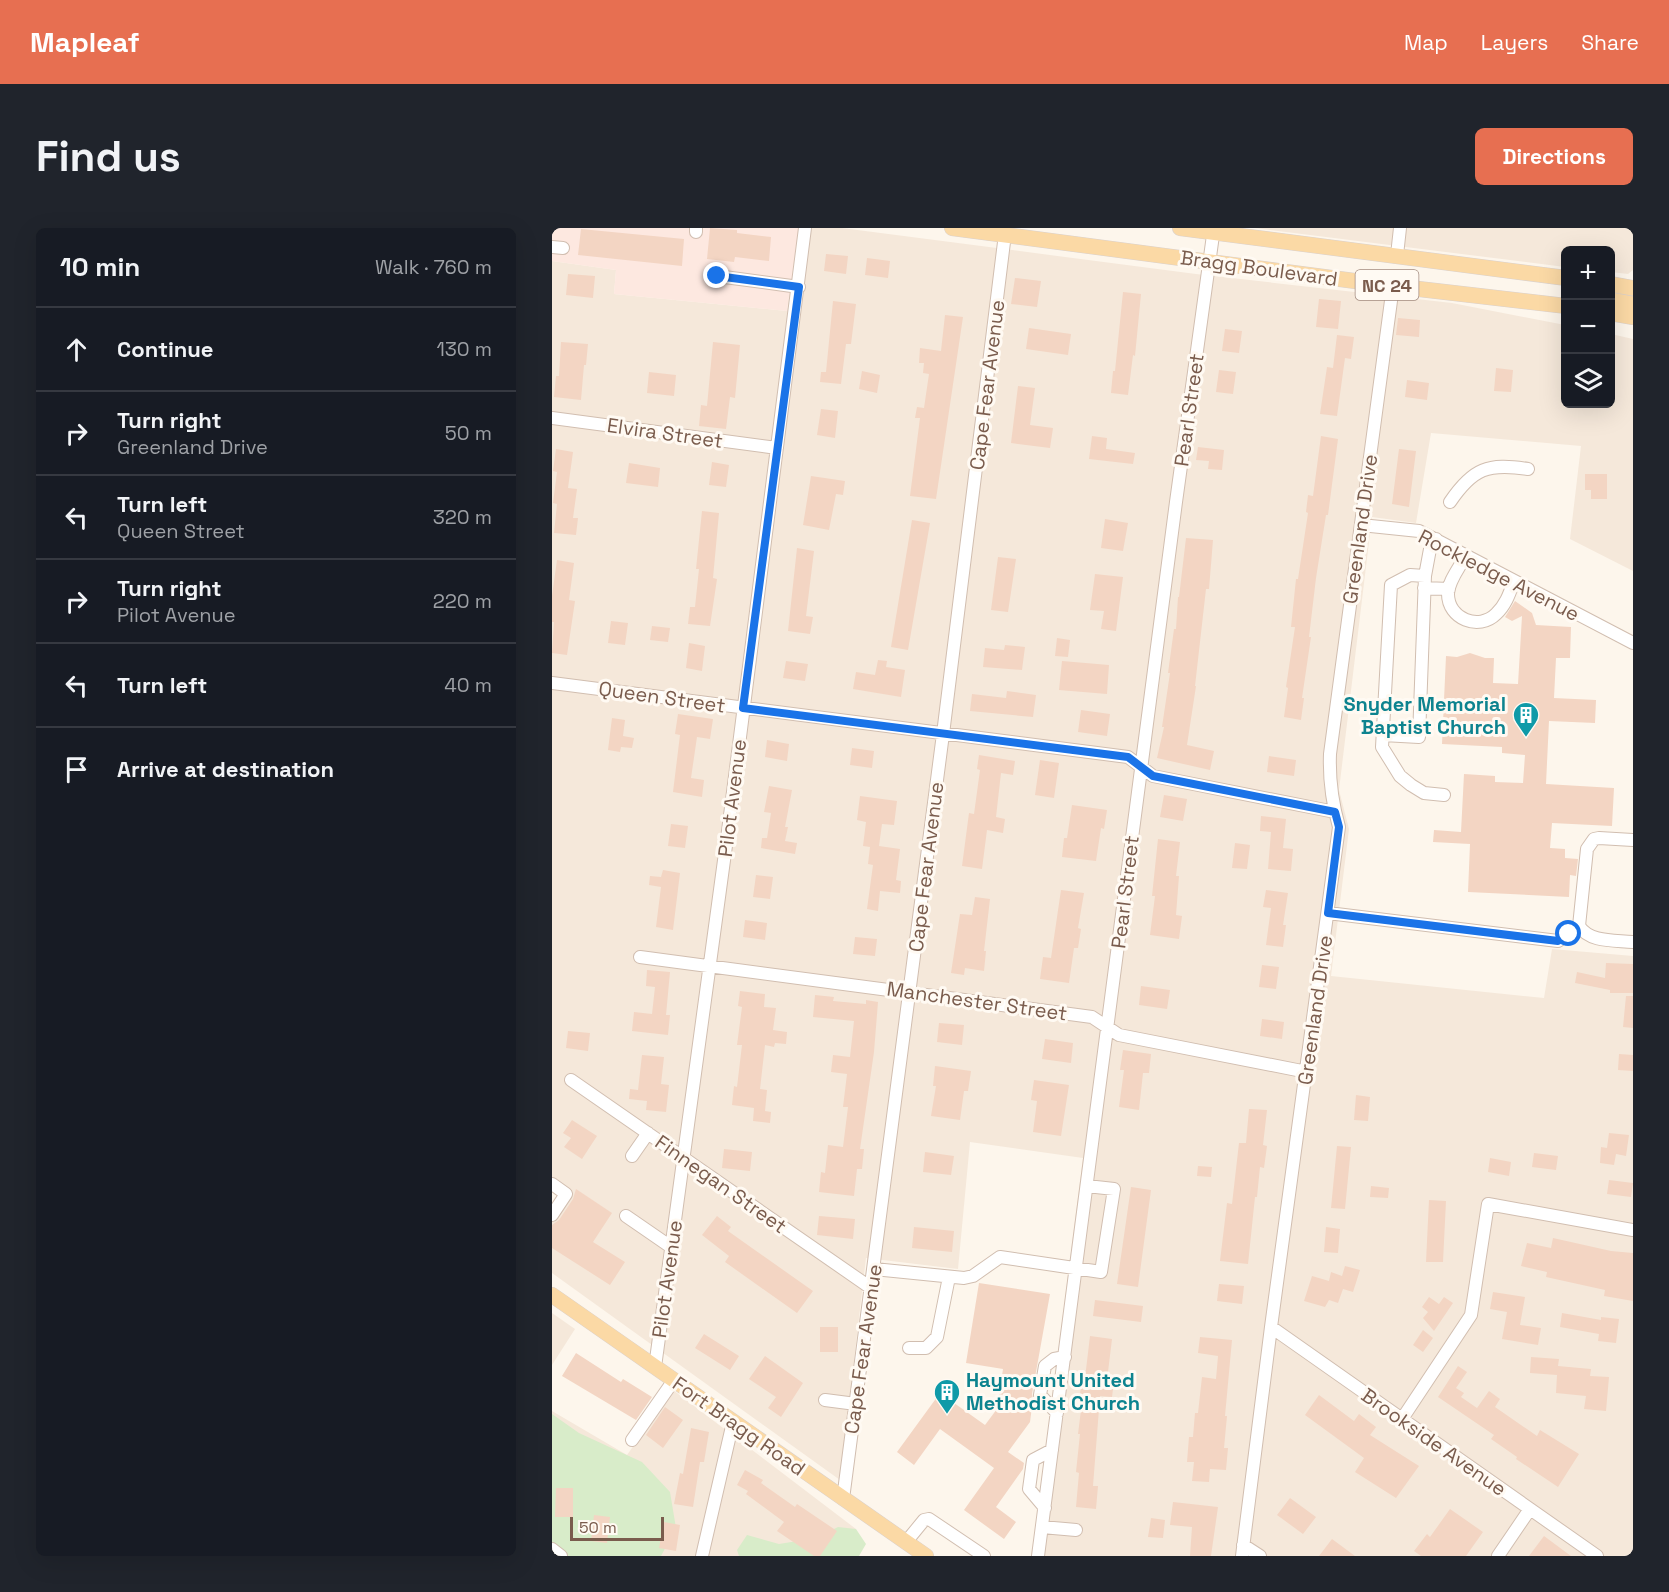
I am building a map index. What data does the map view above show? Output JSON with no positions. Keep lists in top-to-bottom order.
{
  "streets": {
    "main road": ["Bragg Boulevard", "NC 24", "Fort Bragg Road"],
    "street": [
      "Cape Fear Avenue",
      "Pearl Street",
      "Elvira Street",
      "Greenland Drive",
      "Rockledge Avenue",
      "Queen Street",
      "Pilot Avenue",
      "Manchester Street",
      "Finnegan Street",
      "Brookside Avenue"
    ]
  },
  "crossings": [
    ["Bragg Boulevard", "Cape Fear Avenue"],
    ["Bragg Boulevard", "Pearl Street"],
    ["Bragg Boulevard", "Greenland Drive"],
    ["Cape Fear Avenue", "Queen Street"],
    ["Cape Fear Avenue", "Manchester Street"],
    ["Cape Fear Avenue", "Finnegan Street"],
    ["Cape Fear Avenue", "Fort Bragg Road"],
    ["Pearl Street", "Queen Street"],
    ["Pearl Street", "Manchester Street"],
    ["Elvira Street", "Pilot Avenue"],
    ["Greenland Drive", "Rockledge Avenue"],
    ["Greenland Drive", "Queen Street"],
    ["Greenland Drive", "Manchester Street"],
    ["Greenland Drive", "Brookside Avenue"],
    ["Queen Street", "Pilot Avenue"],
    ["Pilot Avenue", "Manchester Street"],
    ["Pilot Avenue", "Finnegan Street"],
    ["Pilot Avenue", "Fort Bragg Road"]
  ],
  "places": {
    "building": ["Snyder Memorial Baptist Church", "Haymount United Methodist Church"]
  },
  "scale_bar": "50 m",
  "page": {
    "header": "Mapleaf",
    "nav": ["Map", "Layers", "Share"],
    "buttons": "Directions",
    "title": "Find us",
    "heading": ["10 min", "Walk · 760 m"],
    "map_buttons": ["+", "−"],
    "list": [
      ["Continue", "130 m"],
      ["Turn right", "Greenland Drive", "50 m"],
      ["Turn left", "Queen Street", "320 m"],
      ["Turn right", "Pilot Avenue", "220 m"],
      ["Turn left", "40 m"],
      "Arrive at destination"
    ],
    "scale": "50 m"
  }
}
